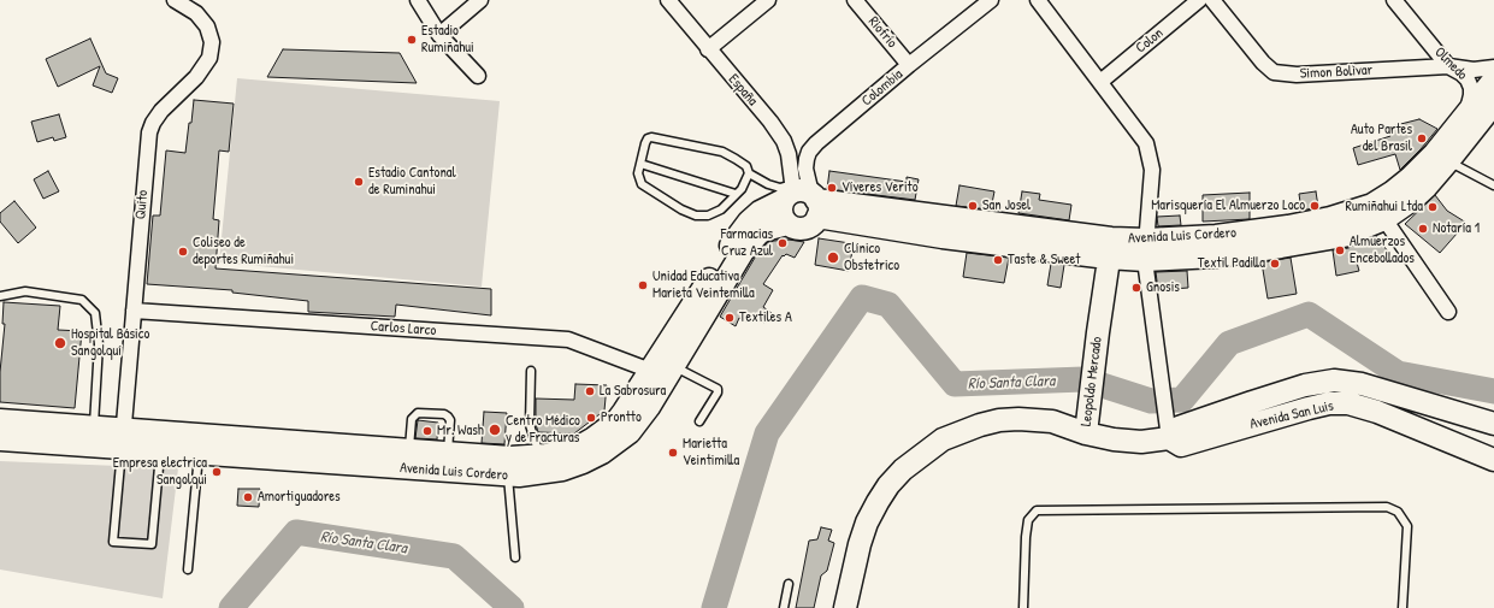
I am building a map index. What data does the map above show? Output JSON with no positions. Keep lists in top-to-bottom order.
{
  "streets": {
    "main road": ["Avenida Luis Cordero", "Leopoldo Mercado", "Avenida San Luis"],
    "street": [
      "Riofrío",
      "Colon",
      "Olmedo",
      "Simon Bolìvar",
      "Colombia",
      "España",
      "Quito",
      "Carlos Larco"
    ]
  },
  "crossings": [
    ["Riofrío", "Colombia"],
    ["Olmedo", "Simon Bolìvar"],
    ["Olmedo", "Avenida Luis Cordero"],
    ["Colombia", "España"],
    ["Colombia", "Avenida Luis Cordero"],
    ["España", "Avenida Luis Cordero"],
    ["Quito", "Avenida Luis Cordero"],
    ["Quito", "Carlos Larco"],
    ["Avenida Luis Cordero", "Carlos Larco"],
    ["Avenida Luis Cordero", "Leopoldo Mercado"],
    ["Leopoldo Mercado", "Avenida San Luis"]
  ],
  "water": ["Río Santa Clara"],
  "places": [
    "Estadio Rumiñahui",
    "Auto Partes del Brasil",
    "Estadio Cantonal de Ruminahui",
    "Víveres Verito",
    "San Josel",
    "Marisquería El Almuerzo Loco",
    "Rumiñahui Ltda",
    "Notaría 1",
    "Farmacias Cruz Azul",
    "Almuerzos Encebollados",
    "Coliseo de deportes Rumiñahui",
    "Clínico Obstetrico",
    "Taste & Sweet",
    "Textil Padilla",
    "Unidad Educativa Marieta Veintemilla",
    "Gnosis",
    "Textiles A",
    "Hospital Básico Sangolquí",
    "La Sabrosura",
    "Prontto",
    "Centro Médico y de Fracturas",
    "Mr. Wash",
    "Marietta Veintimilla",
    "Empresa electrica Sangolqui",
    "Amortiguadores"
  ]
}
